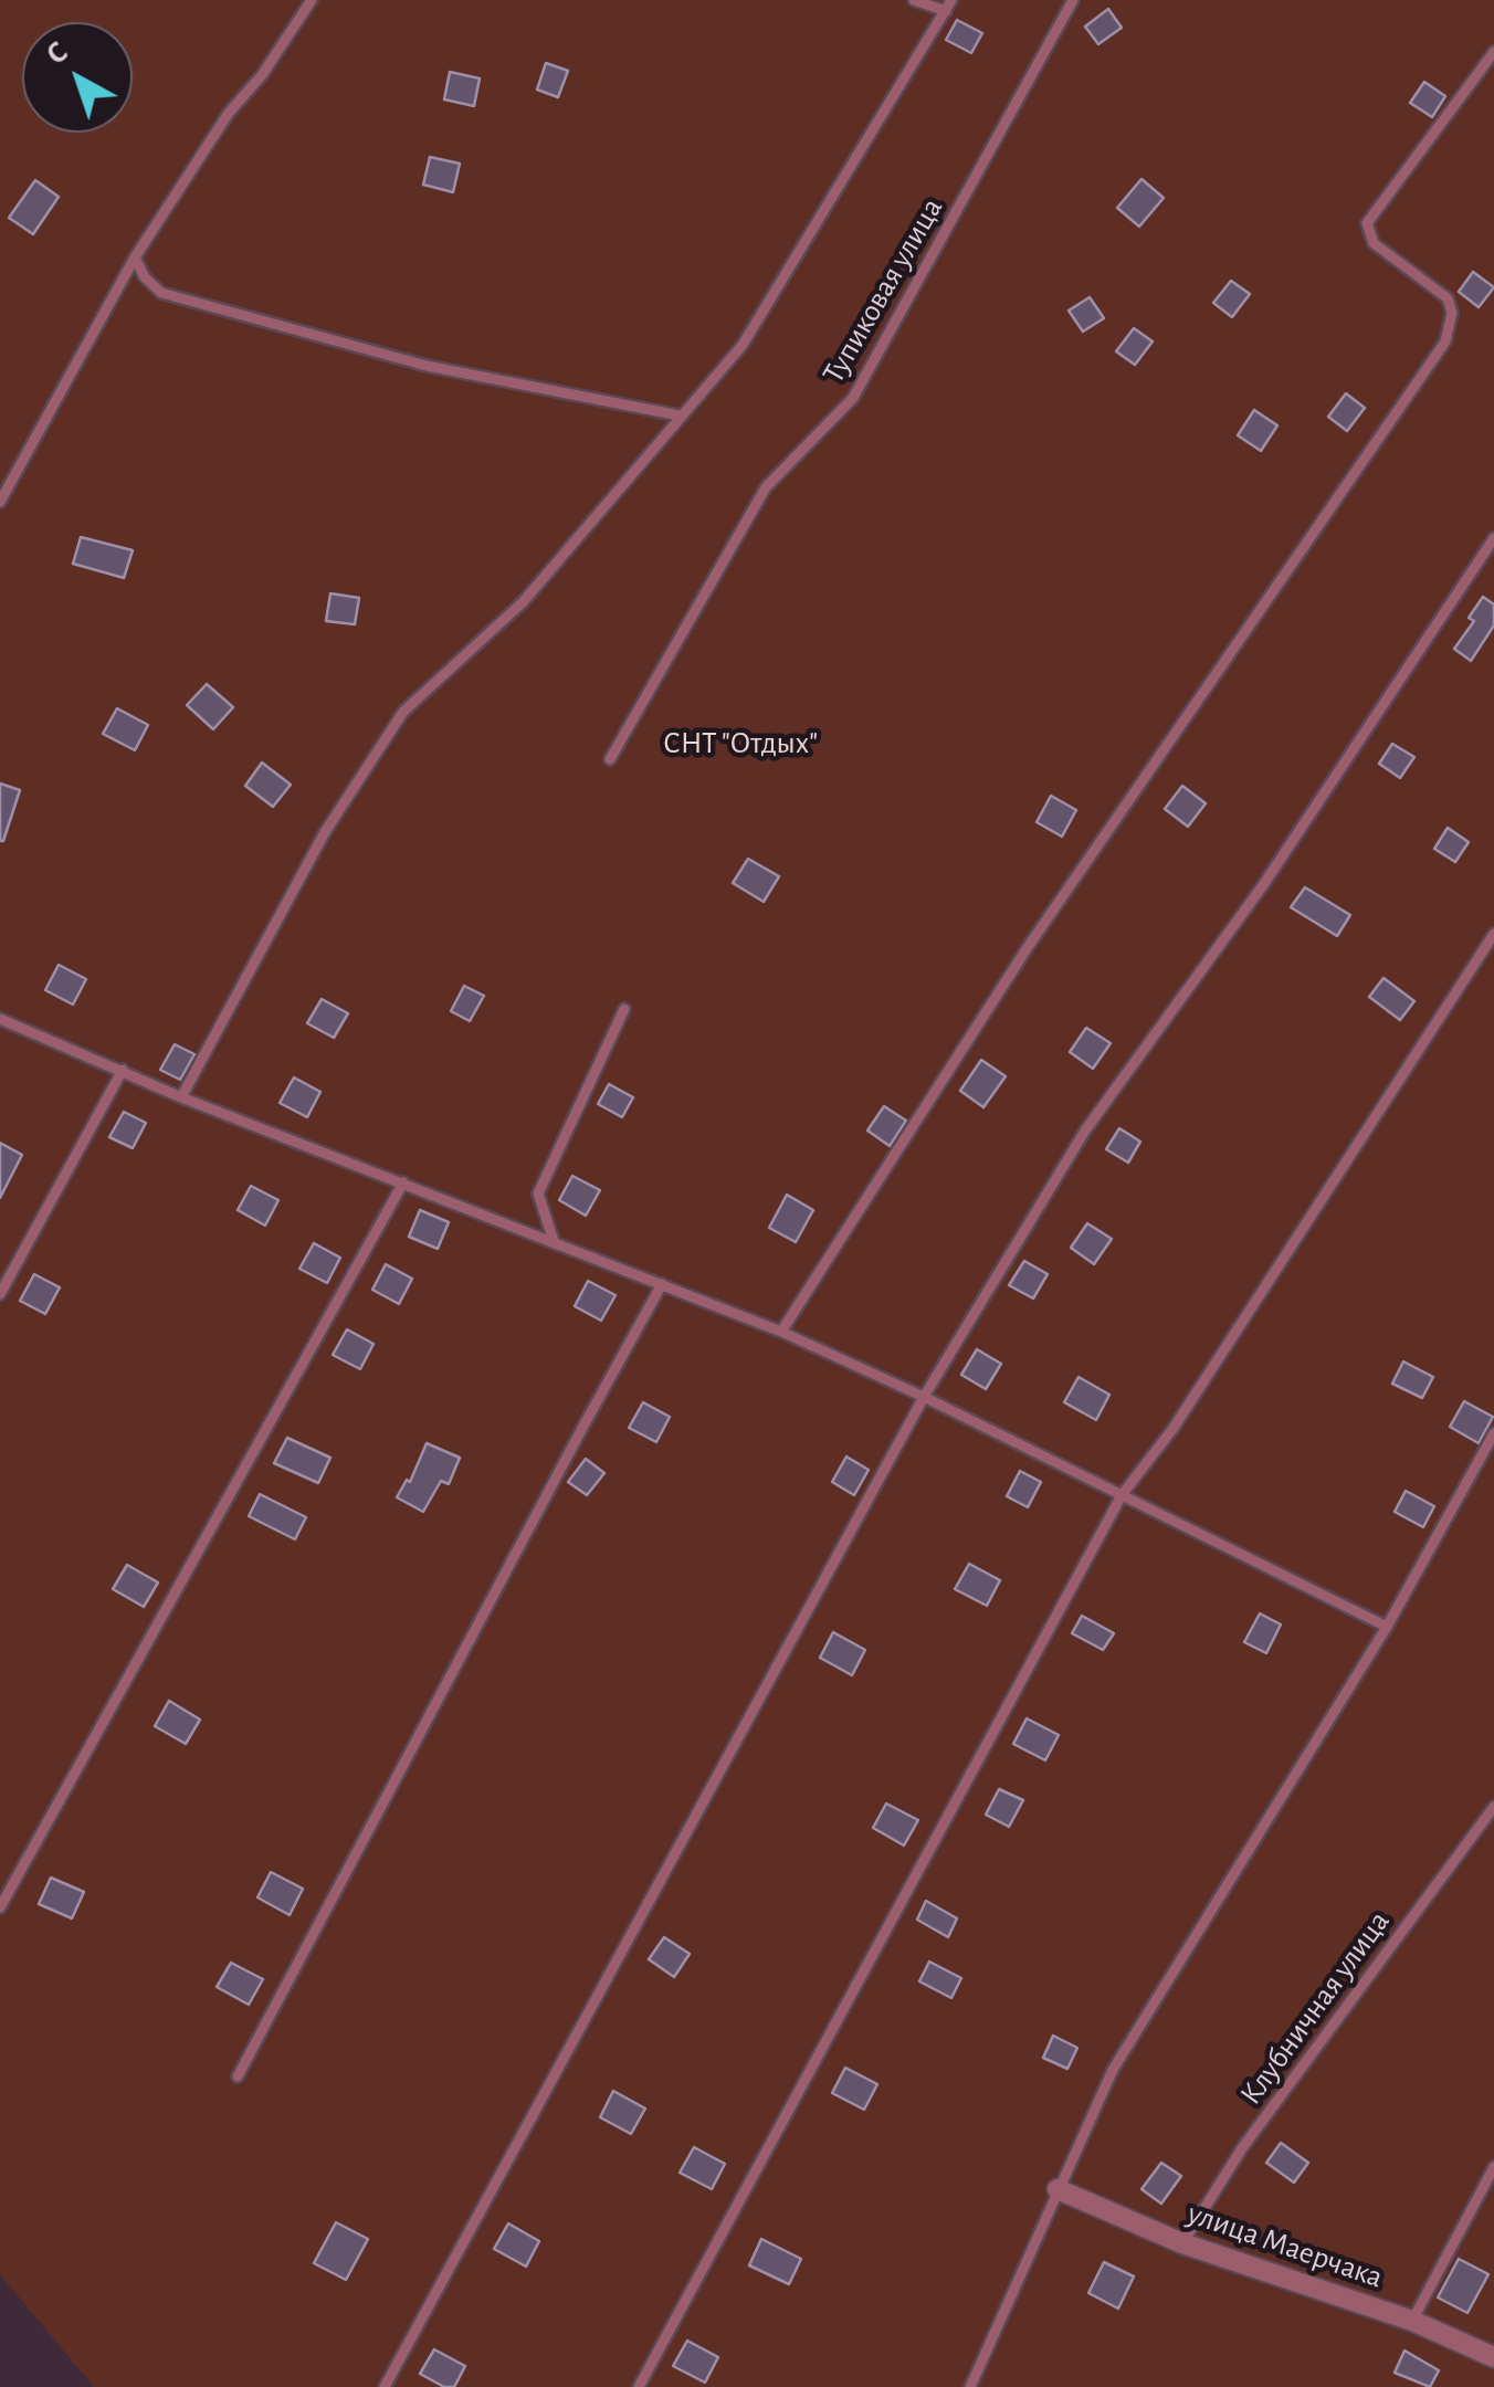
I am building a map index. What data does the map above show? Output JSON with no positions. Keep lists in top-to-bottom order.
{
  "streets": {
    "street": ["улица Маерчака"],
    "lane": ["Тупиковая улица", "Клубничная улица"]
  },
  "crossings": [
    ["Клубничная улица", "улица Маерчака"]
  ],
  "parks": ["СНТ \"Отдых\""],
  "north": "top left"
}
